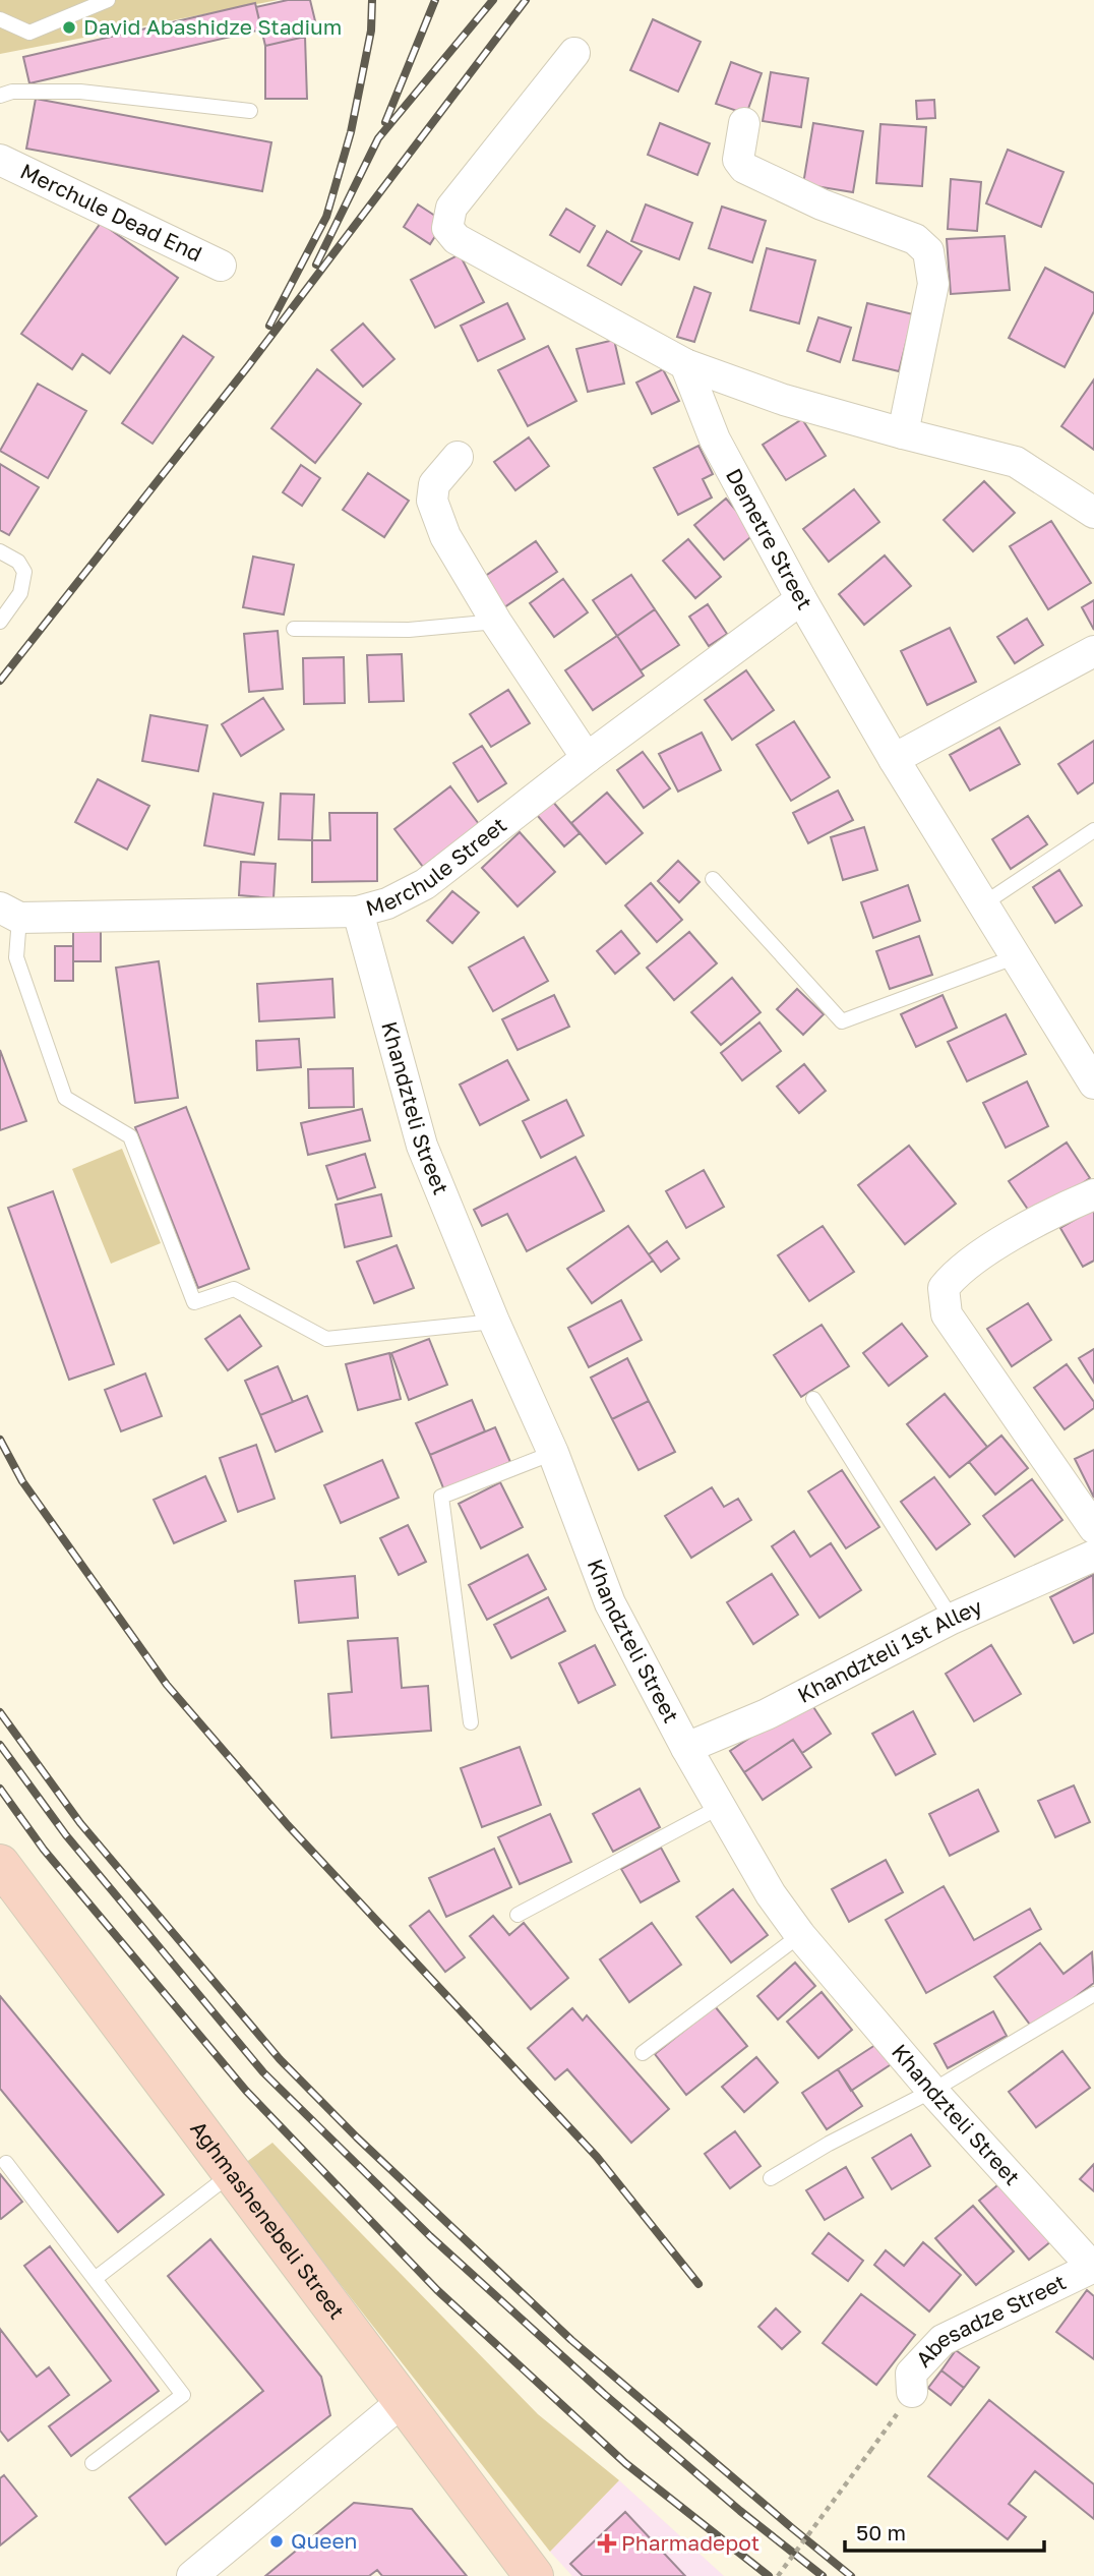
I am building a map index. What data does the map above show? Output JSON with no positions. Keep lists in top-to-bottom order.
{
  "streets": {
    "main road": ["Aghmashenebeli Street"],
    "street": [
      "Merchule Dead End",
      "Demetre Street",
      "Merchule Street",
      "Khandzteli Street",
      "Khandzteli 1st Alley",
      "Abesadze Street"
    ]
  },
  "crossings": [
    ["Demetre Street", "Merchule Street"],
    ["Merchule Street", "Khandzteli Street"],
    ["Khandzteli Street", "Khandzteli 1st Alley"],
    ["Khandzteli Street", "Abesadze Street"]
  ],
  "places": {
    "other": ["David Abashidze Stadium", "Queen"],
    "health": ["Pharmadepot"]
  },
  "scale_bar": "50 m"
}
